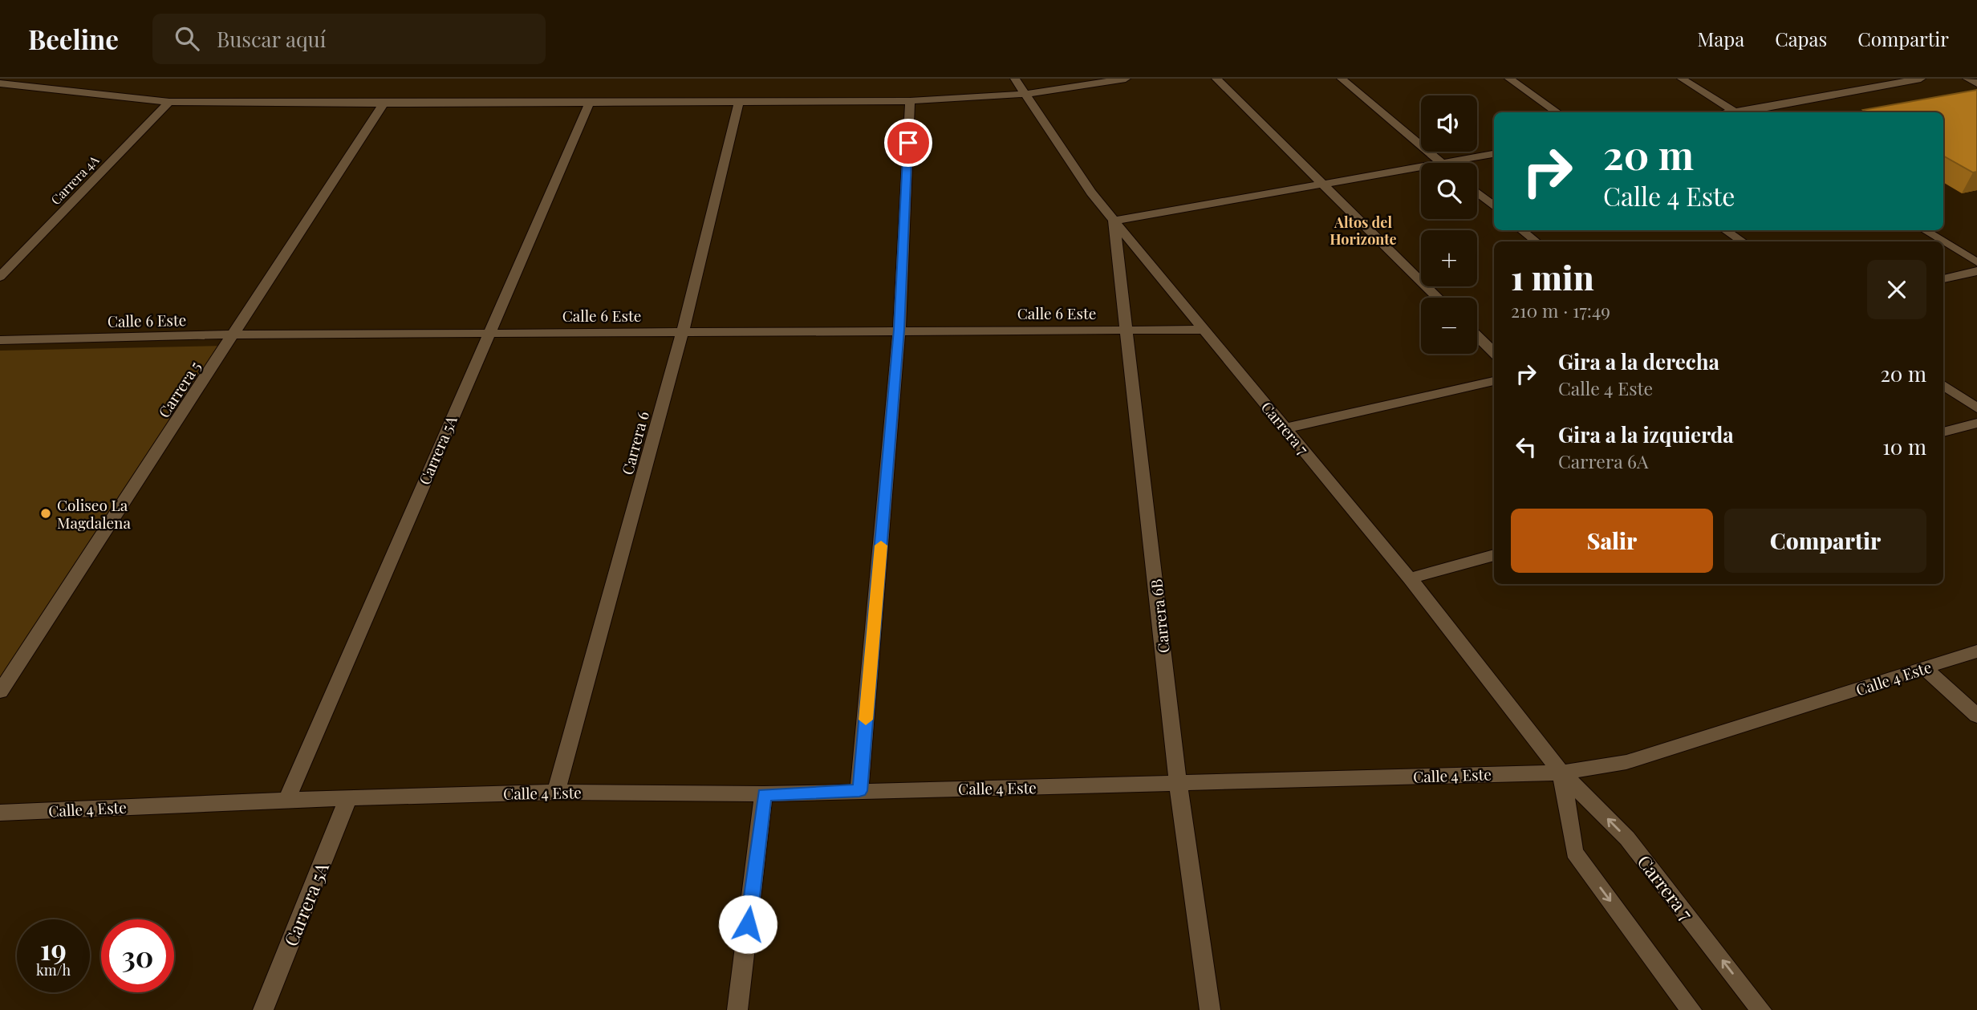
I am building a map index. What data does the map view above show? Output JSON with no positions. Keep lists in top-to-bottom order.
{
  "streets": {
    "street": [
      "Carrera 4A",
      "Calle 6 Este",
      "Carrera 5",
      "Carrera 7",
      "Carrera 6",
      "Carrera 5A",
      "Carrera 6B",
      "Calle 4 Este"
    ]
  },
  "crossings": [
    ["Calle 6 Este", "Carrera 5"],
    ["Calle 6 Este", "Carrera 7"],
    ["Calle 6 Este", "Carrera 6"],
    ["Calle 6 Este", "Carrera 5A"],
    ["Calle 6 Este", "Carrera 6B"],
    ["Carrera 7", "Carrera 6B"],
    ["Carrera 7", "Calle 4 Este"],
    ["Carrera 6", "Calle 4 Este"],
    ["Carrera 5A", "Calle 4 Este"],
    ["Carrera 6B", "Calle 4 Este"]
  ],
  "districts": ["Altos del Horizonte"],
  "places": ["Coliseo La Magdalena"],
  "page": {
    "header": "Beeline",
    "search": "Buscar aquí",
    "nav": ["Mapa", "Capas", "Compartir"],
    "map_buttons": ["+", "−"],
    "turn": ["20 m", "Calle 4 Este"],
    "heading": ["1 min", "210 m · 17:49"],
    "list": [
      {
        "name": "Gira a la derecha",
        "note": "Calle 4 Este",
        "value": "20 m"
      },
      {
        "name": "Gira a la izquierda",
        "note": "Carrera 6A",
        "value": "10 m"
      }
    ],
    "buttons": ["Salir", "Compartir"],
    "speed": "19 km/h",
    "limit": "30"
  }
}
